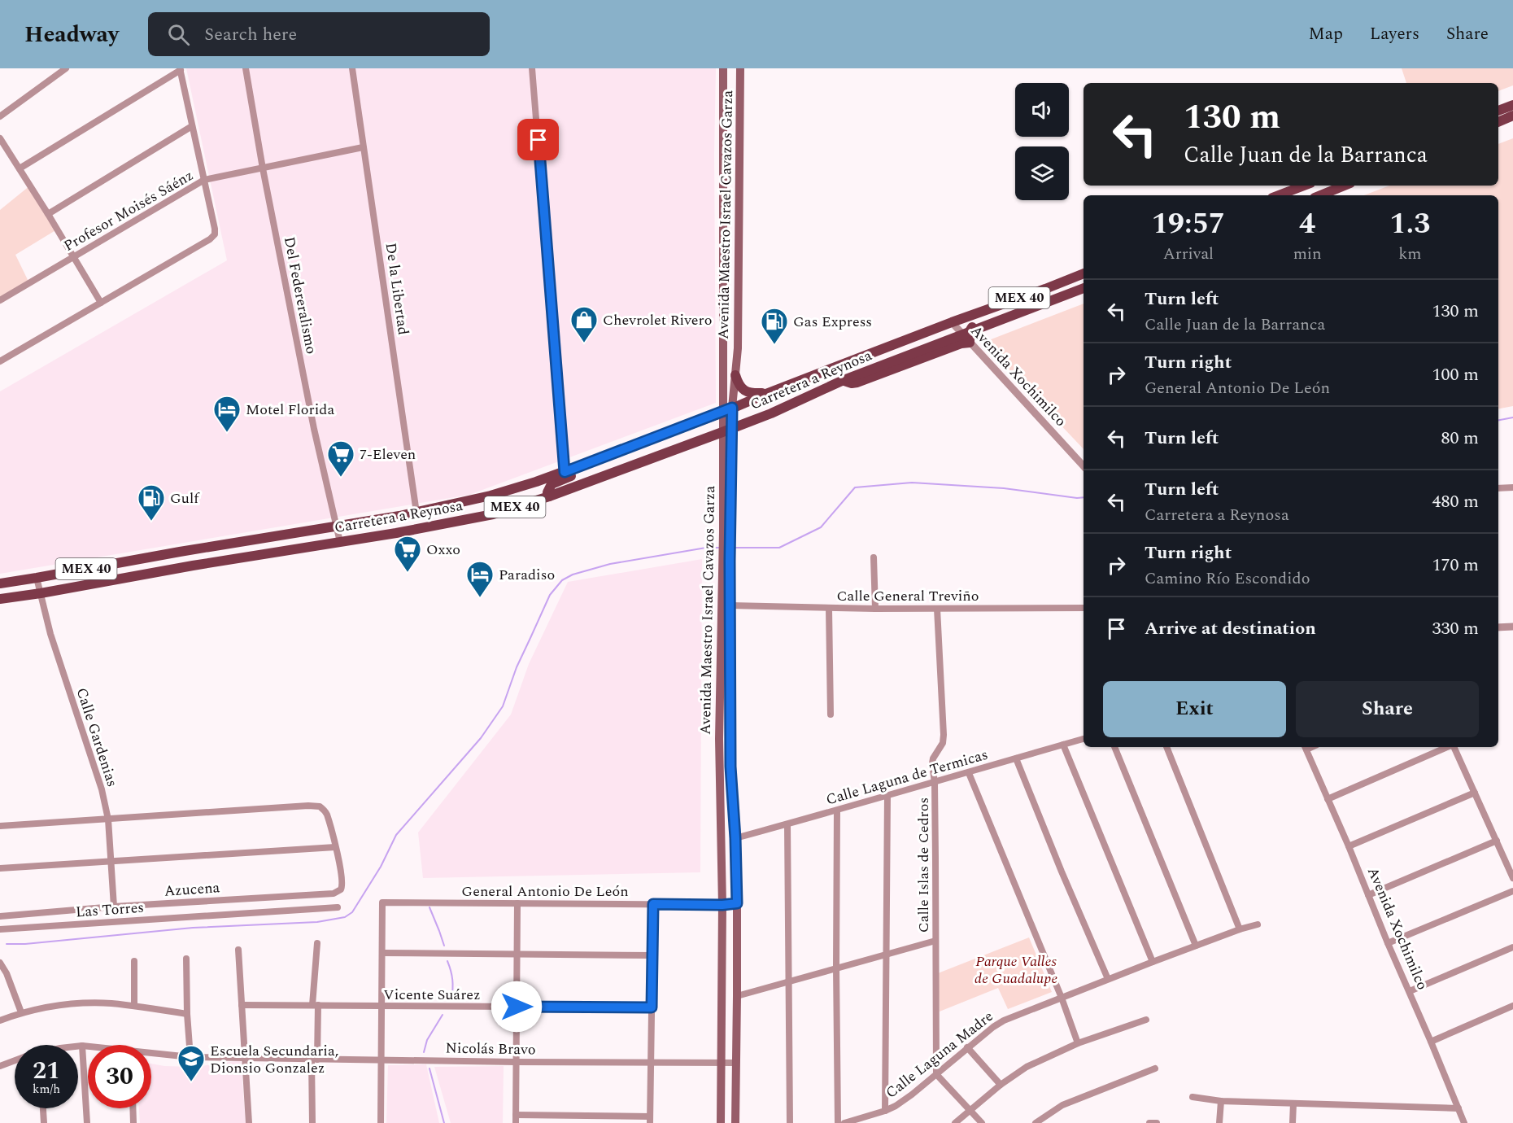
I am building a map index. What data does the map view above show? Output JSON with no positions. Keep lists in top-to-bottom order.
{
  "streets": {
    "main road": ["Avenida Maestro Israel Cavazos Garza", "MEX 40", "Carretera a Reynosa"],
    "street": [
      "Profesor Moisés Sáénz",
      "De la Libertad",
      "Del Federeralismo",
      "Avenida Xochimilco",
      "Calle General Treviño",
      "Calle Gardenias",
      "Calle Laguna de Termicas",
      "Calle Islas de Cedros",
      "Azucena",
      "General Antonio De León",
      "Las Torres",
      "Vicente Suárez",
      "Nicolás Bravo",
      "Calle Laguna Madre"
    ]
  },
  "crossings": [
    ["Profesor Moisés Sáénz", "De la Libertad"],
    ["Profesor Moisés Sáénz", "Del Federeralismo"],
    ["Avenida Maestro Israel Cavazos Garza", "Carretera a Reynosa"],
    ["Avenida Maestro Israel Cavazos Garza", "Calle General Treviño"],
    ["Avenida Maestro Israel Cavazos Garza", "Calle Laguna de Termicas"],
    ["Avenida Maestro Israel Cavazos Garza", "General Antonio De León"],
    ["Avenida Maestro Israel Cavazos Garza", "Nicolás Bravo"],
    ["De la Libertad", "Carretera a Reynosa"],
    ["Del Federeralismo", "Carretera a Reynosa"],
    ["Avenida Xochimilco", "Carretera a Reynosa"],
    ["Carretera a Reynosa", "Calle Gardenias"],
    ["Calle General Treviño", "Calle Islas de Cedros"],
    ["Calle Gardenias", "Azucena"],
    ["Calle Laguna de Termicas", "Calle Islas de Cedros"],
    ["Calle Islas de Cedros", "Calle Laguna Madre"]
  ],
  "parks": ["Parque Valles de Guadalupe"],
  "places": {
    "shop": ["Chevrolet Rivero"],
    "fuel station": ["Gas Express", "Gulf"],
    "hotel": ["Motel Florida", "Paradiso"],
    "supermarket": ["7-Eleven", "Oxxo"],
    "school or university": ["Escuela Secundaria, Dionsio Gonzalez"]
  },
  "page": {
    "header": "Headway",
    "search": "Search here",
    "nav": ["Map", "Layers", "Share"],
    "turn": ["130 m", "Calle Juan de la Barranca"],
    "eta": [
      "19:57",
      "Arrival",
      "4",
      "min",
      "1.3",
      "km"
    ],
    "list": [
      {
        "name": "Turn left",
        "note": "Calle Juan de la Barranca",
        "value": "130 m"
      },
      {
        "name": "Turn right",
        "note": "General Antonio De León",
        "value": "100 m"
      },
      {
        "name": "Turn left",
        "value": "80 m"
      },
      {
        "name": "Turn left",
        "note": "Carretera a Reynosa",
        "value": "480 m"
      },
      {
        "name": "Turn right",
        "note": "Camino Río Escondido",
        "value": "170 m"
      },
      {
        "name": "Arrive at destination",
        "value": "330 m"
      }
    ],
    "buttons": ["Exit", "Share"],
    "speed": "21 km/h",
    "limit": "30"
  }
}
